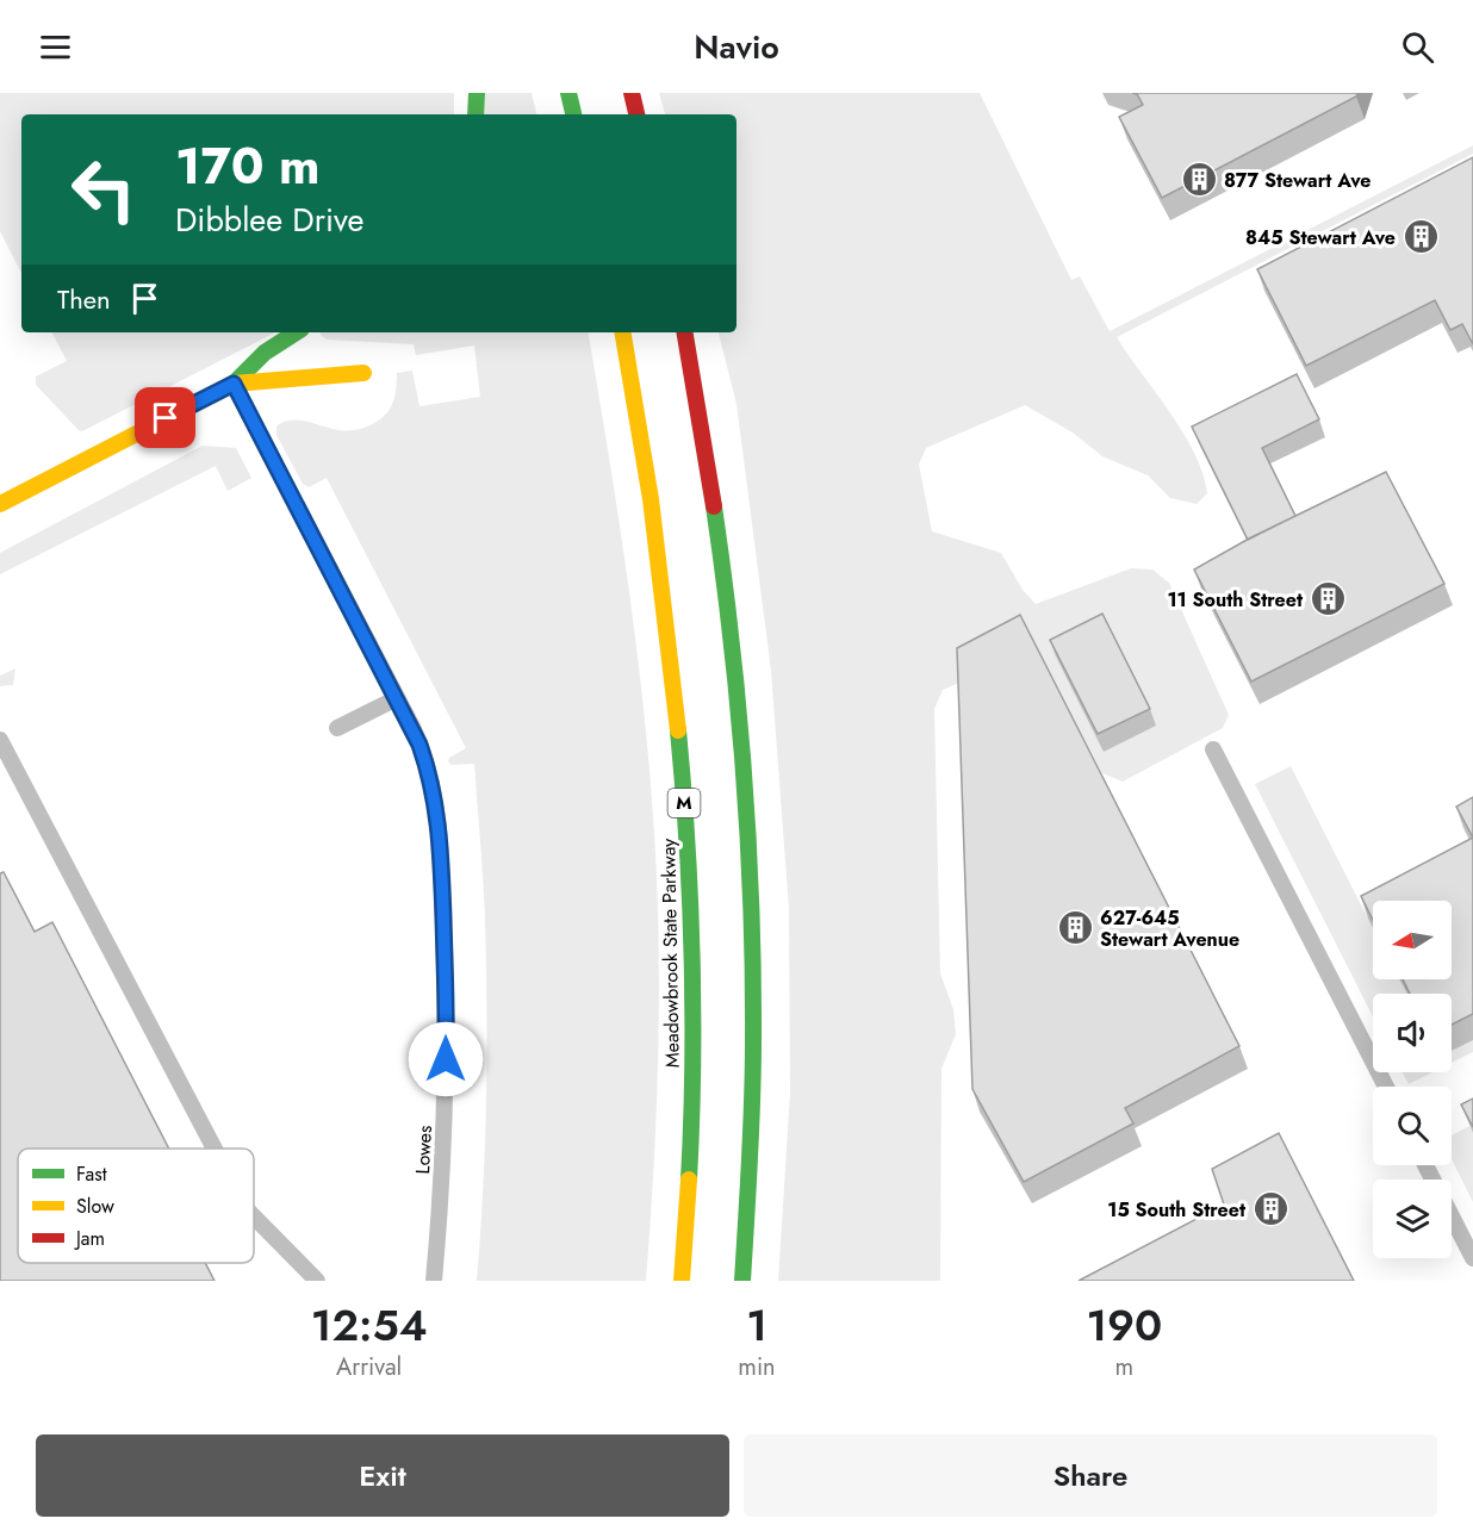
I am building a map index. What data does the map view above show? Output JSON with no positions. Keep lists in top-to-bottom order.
{
  "streets": {
    "main road": ["M", "Meadowbrook State Parkway"],
    "lane": ["Lowes"]
  },
  "places": {
    "building": [
      "877 Stewart Ave",
      "845 Stewart Ave",
      "11 South Street",
      "627-645 Stewart Avenue",
      "15 South Street"
    ]
  },
  "legend": ["Fast", "Slow", "Jam"],
  "north": "left",
  "page": {
    "header": "Navio",
    "turn": ["170 m", "Dibblee Drive"],
    "then": "Then",
    "eta": [
      "12:54",
      "Arrival",
      "1",
      "min",
      "190",
      "m"
    ],
    "buttons": ["Exit", "Share"]
  }
}
